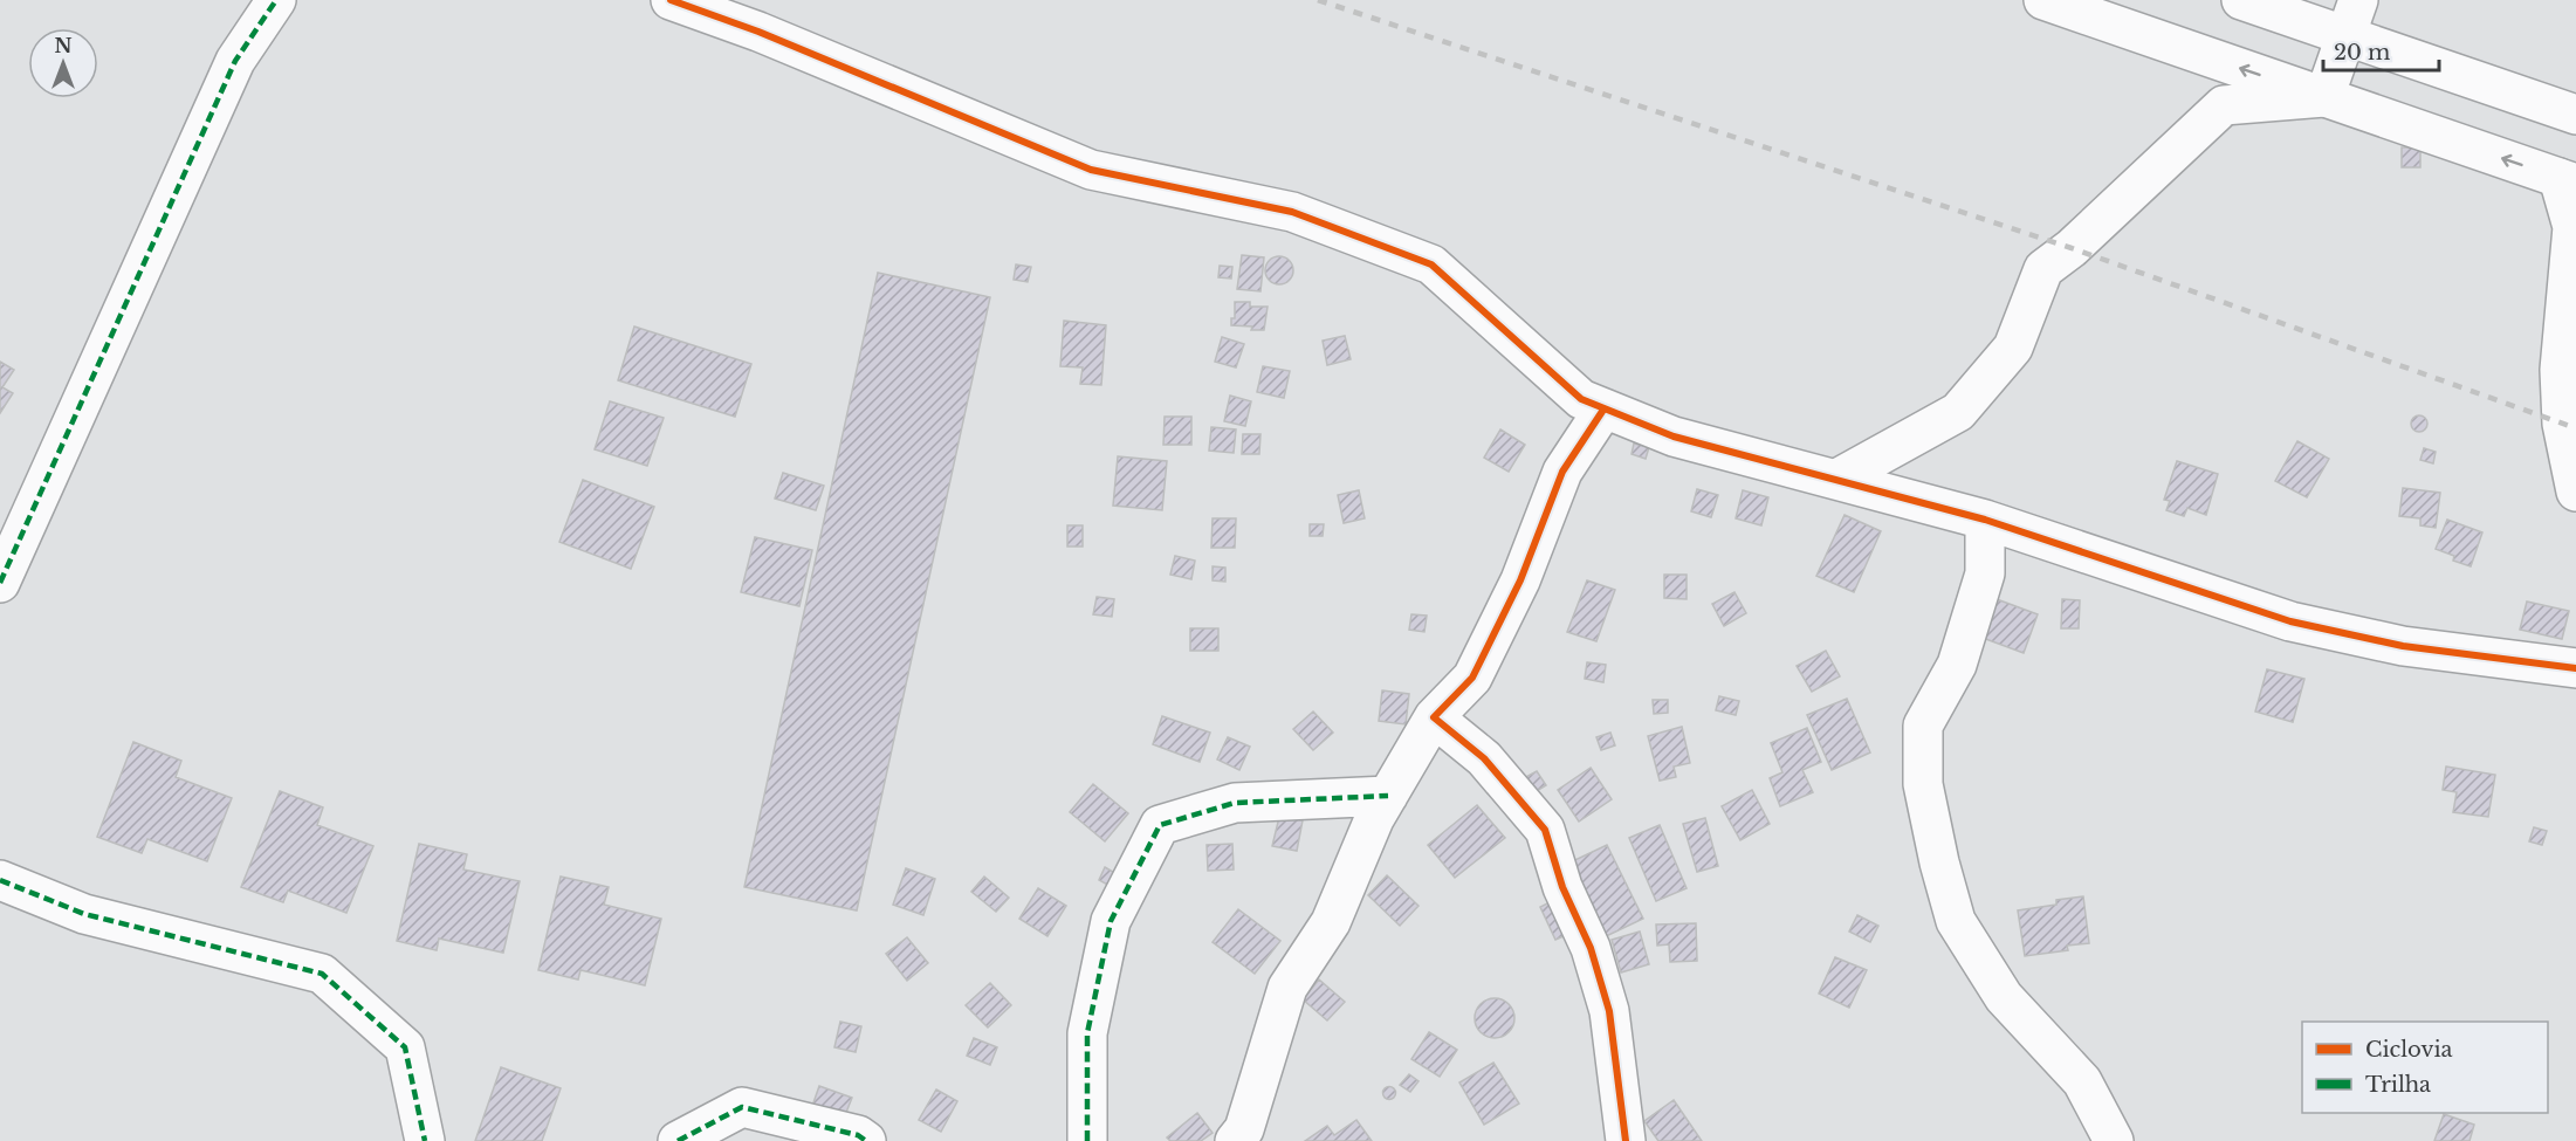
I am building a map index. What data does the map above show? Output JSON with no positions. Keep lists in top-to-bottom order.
{
  "legend": ["Ciclovia", "Trilha"],
  "scale_bar": "20 m",
  "north": "top"
}
